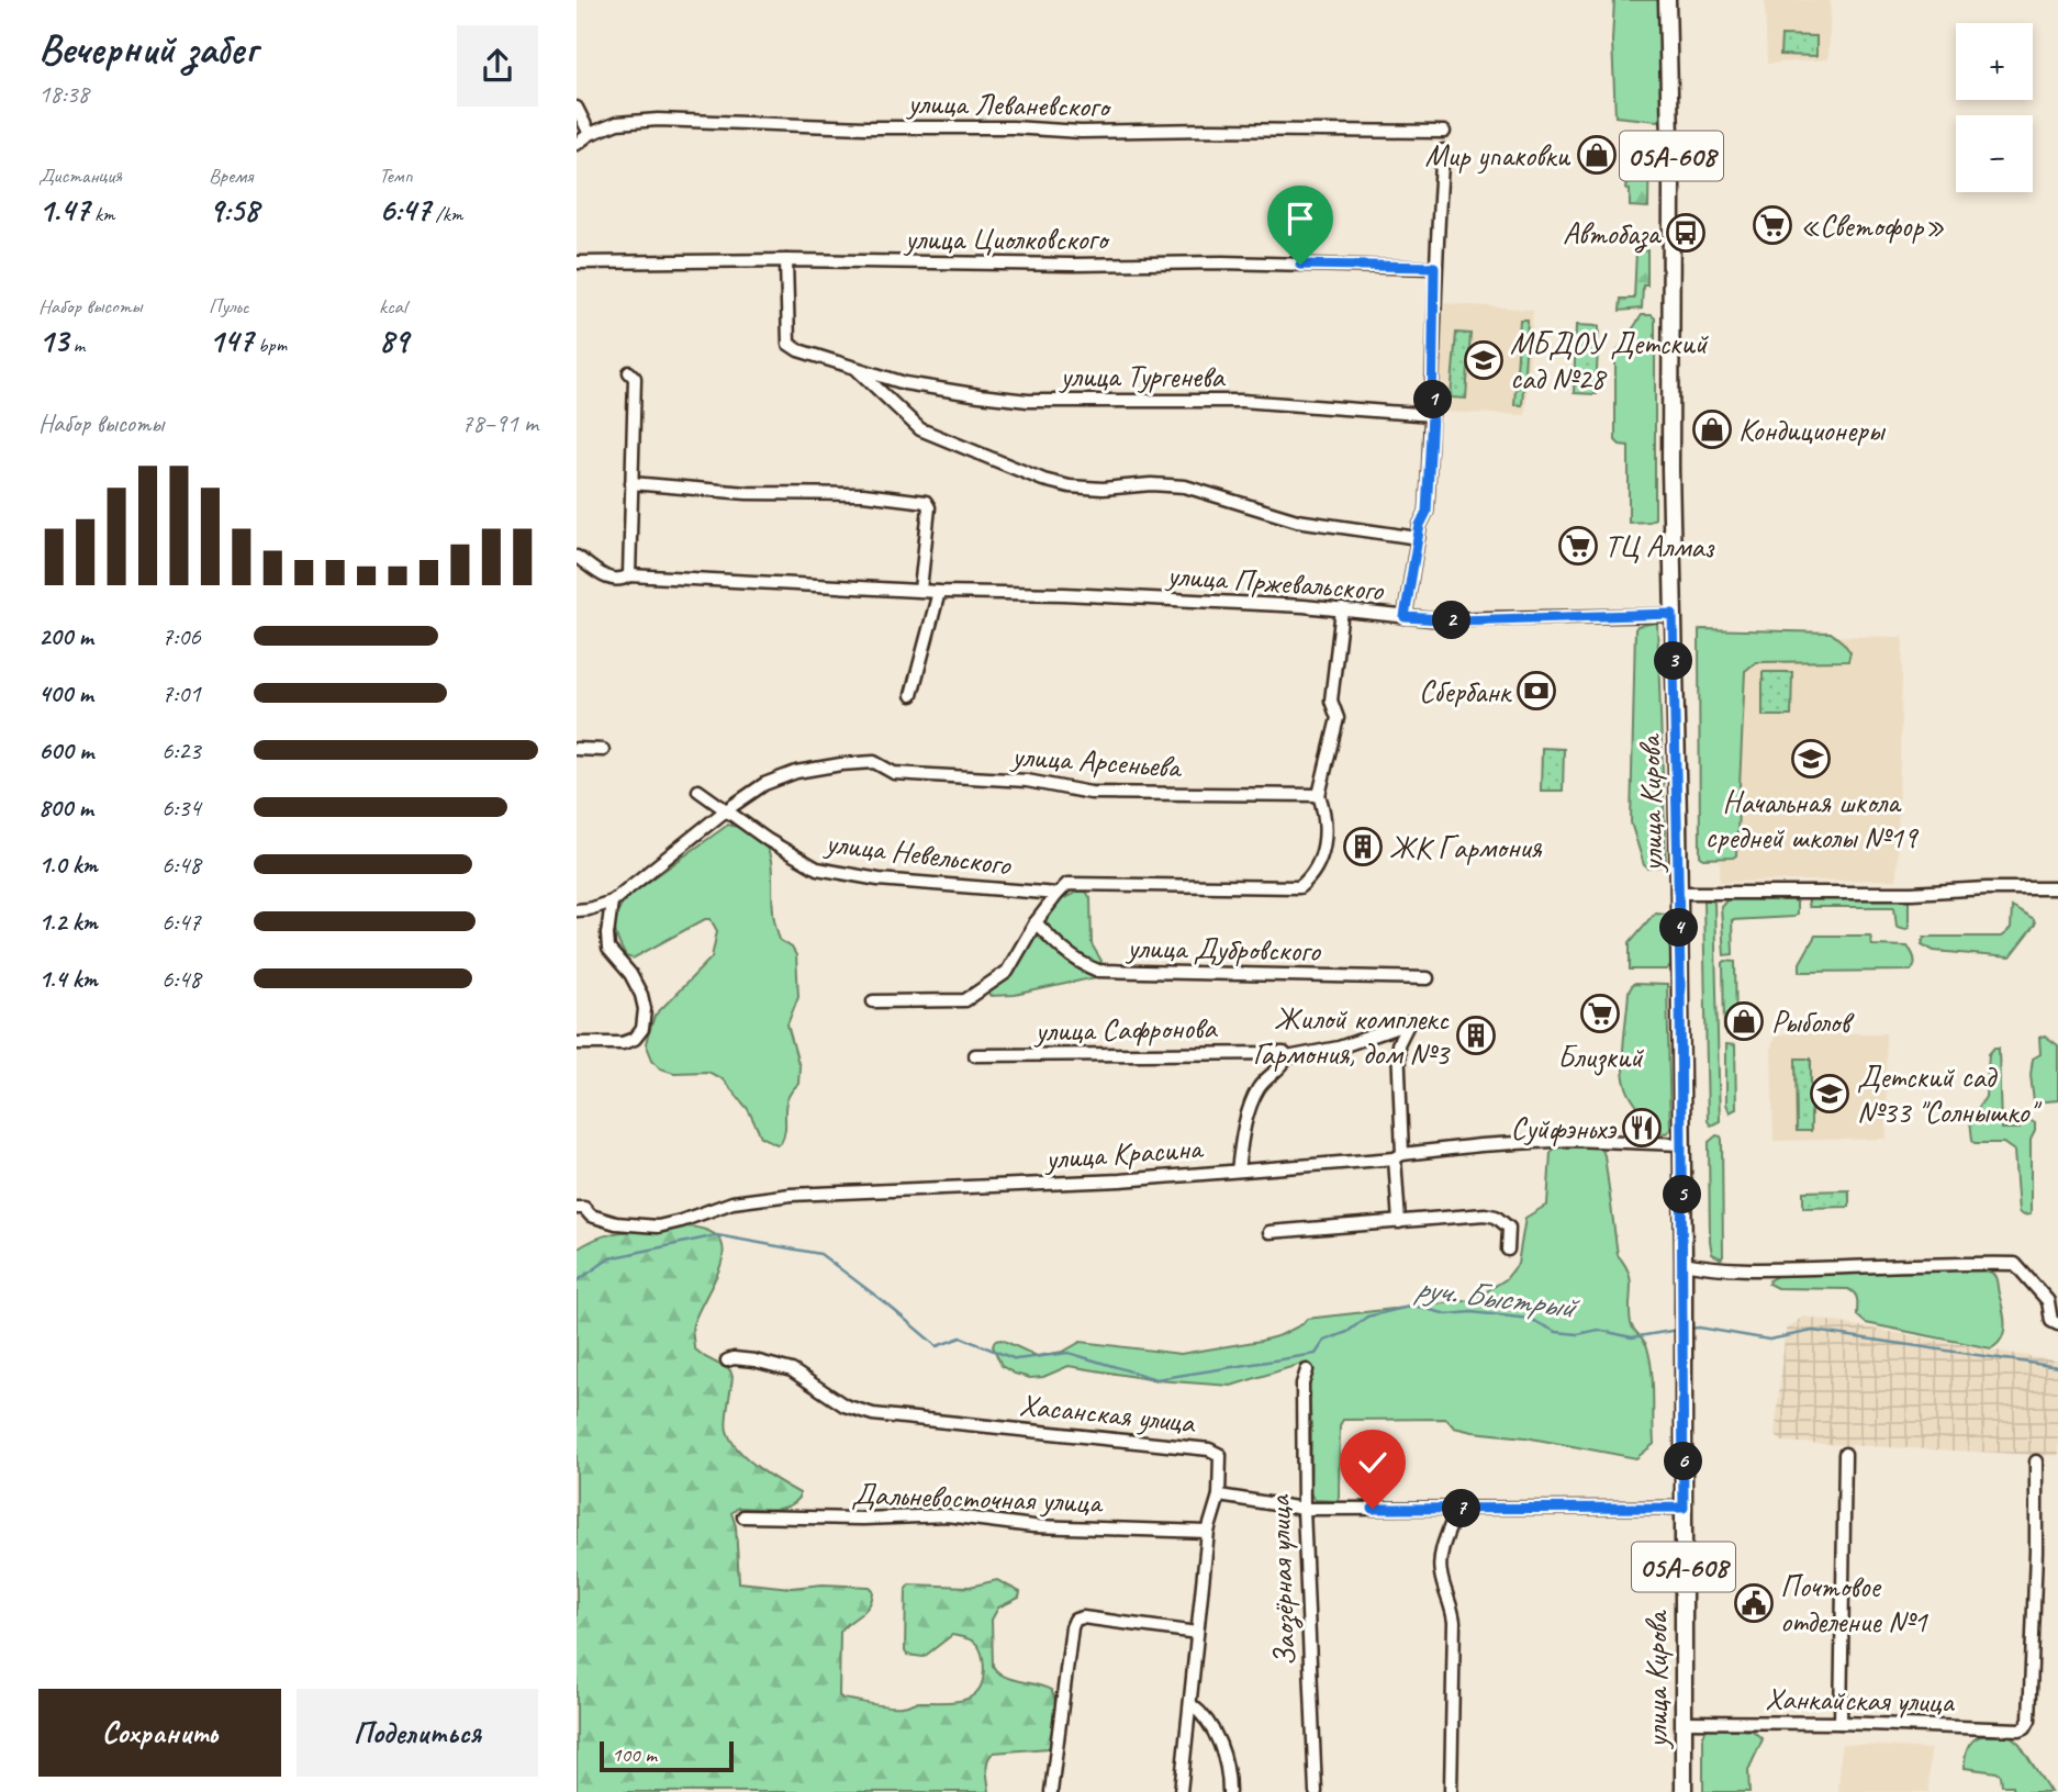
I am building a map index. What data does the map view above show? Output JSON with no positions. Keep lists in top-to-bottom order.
{
  "streets": {
    "main road": ["05А-608", "улица Кирова"],
    "street": [
      "улица Леваневского",
      "улица Циолковского",
      "улица Тургенева",
      "улица Пржевальского",
      "улица Арсеньева",
      "улица Невельского",
      "улица Дубровского",
      "улица Сафронова",
      "улица Красина",
      "Хасанская улица",
      "Дальневосточная улица",
      "Заозёрная улица",
      "Ханкайская улица"
    ]
  },
  "crossings": [
    ["улица Циолковского", "улица Тургенева"],
    ["улица Пржевальского", "улица Кирова"],
    ["улица Арсеньева", "улица Невельского"],
    ["улица Кирова", "улица Красина"],
    ["улица Кирова", "Ханкайская улица"],
    ["улица Сафронова", "улица Красина"]
  ],
  "water": ["руч. Быстрый"],
  "places": {
    "shop": ["Мир упаковки", "Кондиционеры", "Рыболов"],
    "supermarket": ["«Светофор»", "ТЦ Алмаз", "Близкий"],
    "bus stop": ["Автобаза"],
    "school or university": ["МБДОУ Детский сад №28", "Начальная школа средней школы №19", "Детский сад №33 \"Солнышко\""],
    "bank": ["Сбербанк"],
    "building": ["ЖК Гармония", "Жилой комплекс Гармония, дом №3"],
    "restaurant": ["Суйфэньхэ"],
    "public building": ["Почтовое отделение №1"]
  },
  "scale_bar": "100 m",
  "page": {
    "heading": ["Вечерний забег", "18:38"],
    "map_buttons": ["+", "−"],
    "stats": [
      ["Дистанция", "1.47 km"],
      ["Время", "9:58"],
      ["Темп", "6:47 /km"],
      ["Набор высоты", "13 m"],
      ["Пульс", "147 bpm"],
      ["kcal", "89"]
    ],
    "pins": [
      "1",
      "2",
      "3",
      "4",
      "5",
      "6",
      "7"
    ],
    "chart": ["Набор высоты", "78–91 m"],
    "list": [
      {
        "name": "200 m",
        "note": "7:06"
      },
      {
        "name": "400 m",
        "note": "7:01"
      },
      {
        "name": "600 m",
        "note": "6:23"
      },
      {
        "name": "800 m",
        "note": "6:34"
      },
      {
        "name": "1.0 km",
        "note": "6:48"
      },
      {
        "name": "1.2 km",
        "note": "6:47"
      },
      {
        "name": "1.4 km",
        "note": "6:48"
      }
    ],
    "buttons": ["Сохранить", "Поделиться"],
    "scale": "100 m"
  }
}
